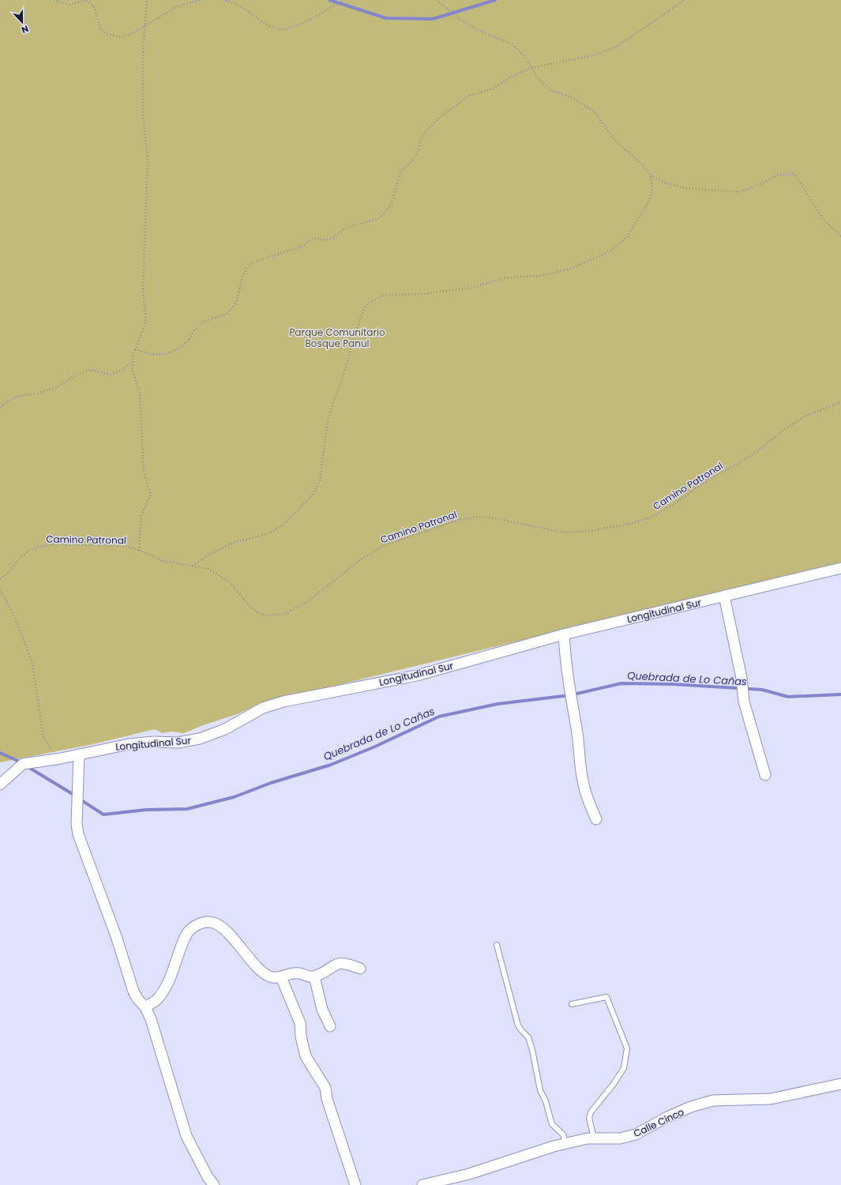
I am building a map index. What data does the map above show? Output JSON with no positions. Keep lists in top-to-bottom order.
{
  "streets": {
    "street": ["Longitudinal Sur", "Calle Cinco"],
    "path": ["Camino Patronal"]
  },
  "water": ["Quebrada de Lo Cañas"],
  "parks": ["Parque Comunitario Bosque Panul"],
  "north": "bottom"
}
